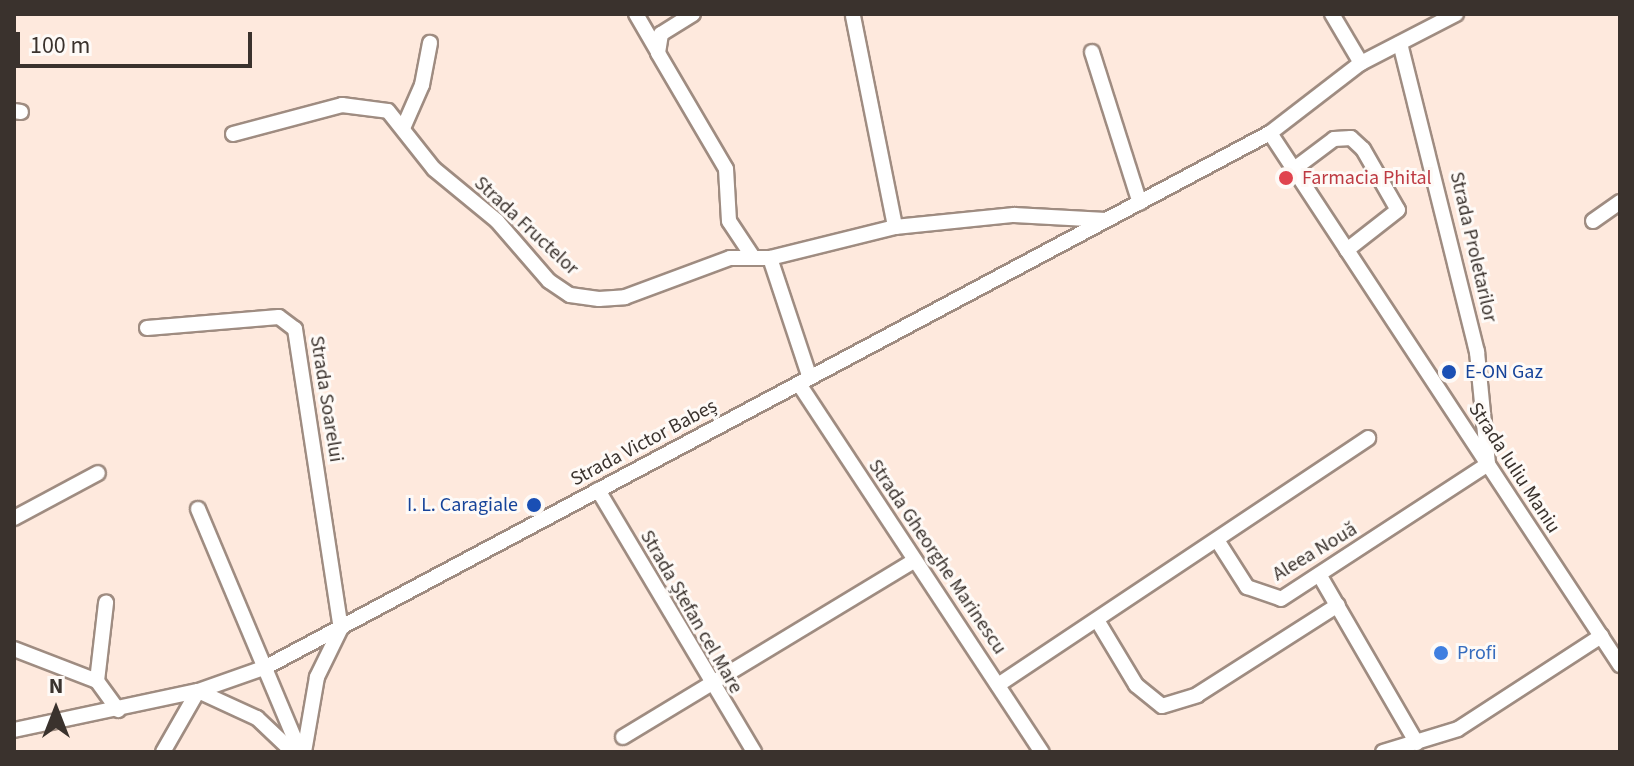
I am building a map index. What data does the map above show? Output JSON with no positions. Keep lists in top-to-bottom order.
{
  "streets": {
    "street": [
      "Strada Fructelor",
      "Strada Proletarilor",
      "Strada Soarelui",
      "Strada Victor Babeș",
      "Strada Iuliu Maniu",
      "Aleea Nouă",
      "Strada Gheorghe Marinescu",
      "Strada Ștefan cel Mare"
    ]
  },
  "crossings": [
    ["Strada Fructelor", "Strada Victor Babeș"],
    ["Strada Fructelor", "Strada Gheorghe Marinescu"],
    ["Strada Proletarilor", "Strada Victor Babeș"],
    ["Strada Proletarilor", "Strada Iuliu Maniu"],
    ["Strada Proletarilor", "Aleea Nouă"],
    ["Strada Soarelui", "Strada Victor Babeș"],
    ["Strada Victor Babeș", "Strada Iuliu Maniu"],
    ["Strada Victor Babeș", "Strada Gheorghe Marinescu"],
    ["Strada Victor Babeș", "Strada Ștefan cel Mare"],
    ["Strada Iuliu Maniu", "Aleea Nouă"]
  ],
  "places": [
    "Farmacia Phital",
    "E-ON Gaz",
    "I. L. Caragiale",
    "Profi"
  ],
  "scale_bar": "100 m",
  "north": "top"
}
